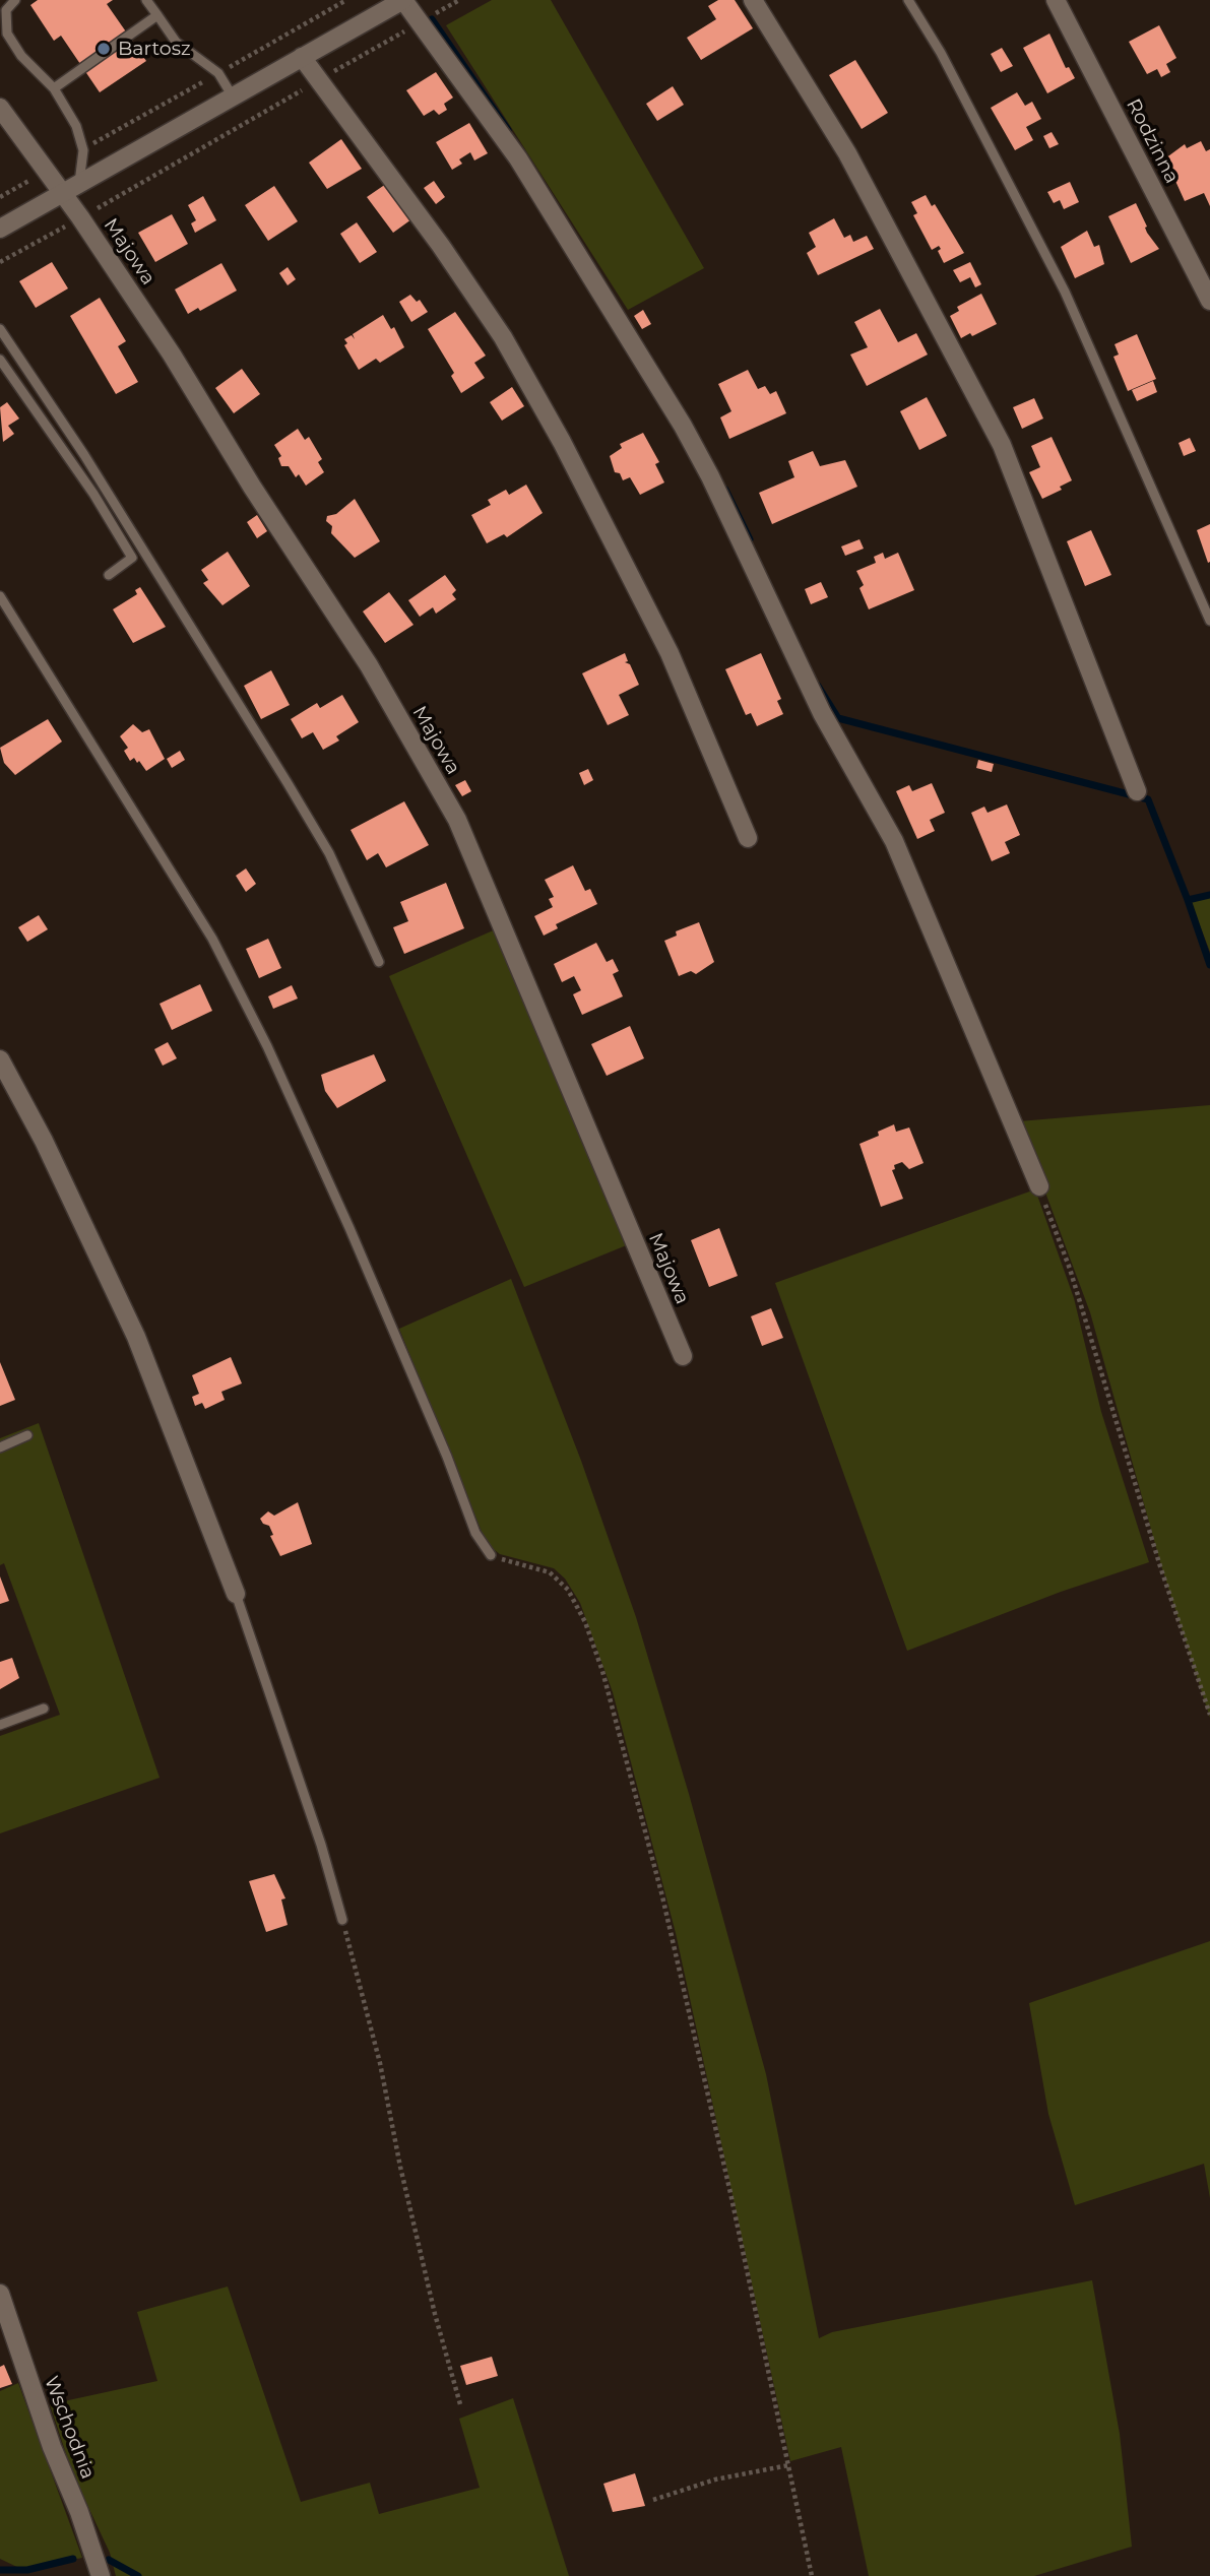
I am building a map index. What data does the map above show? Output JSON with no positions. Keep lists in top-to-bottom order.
{
  "streets": {
    "street": ["Rodzinna", "Majowa", "Wschodnia"]
  },
  "places": ["Bartosz"]
}
